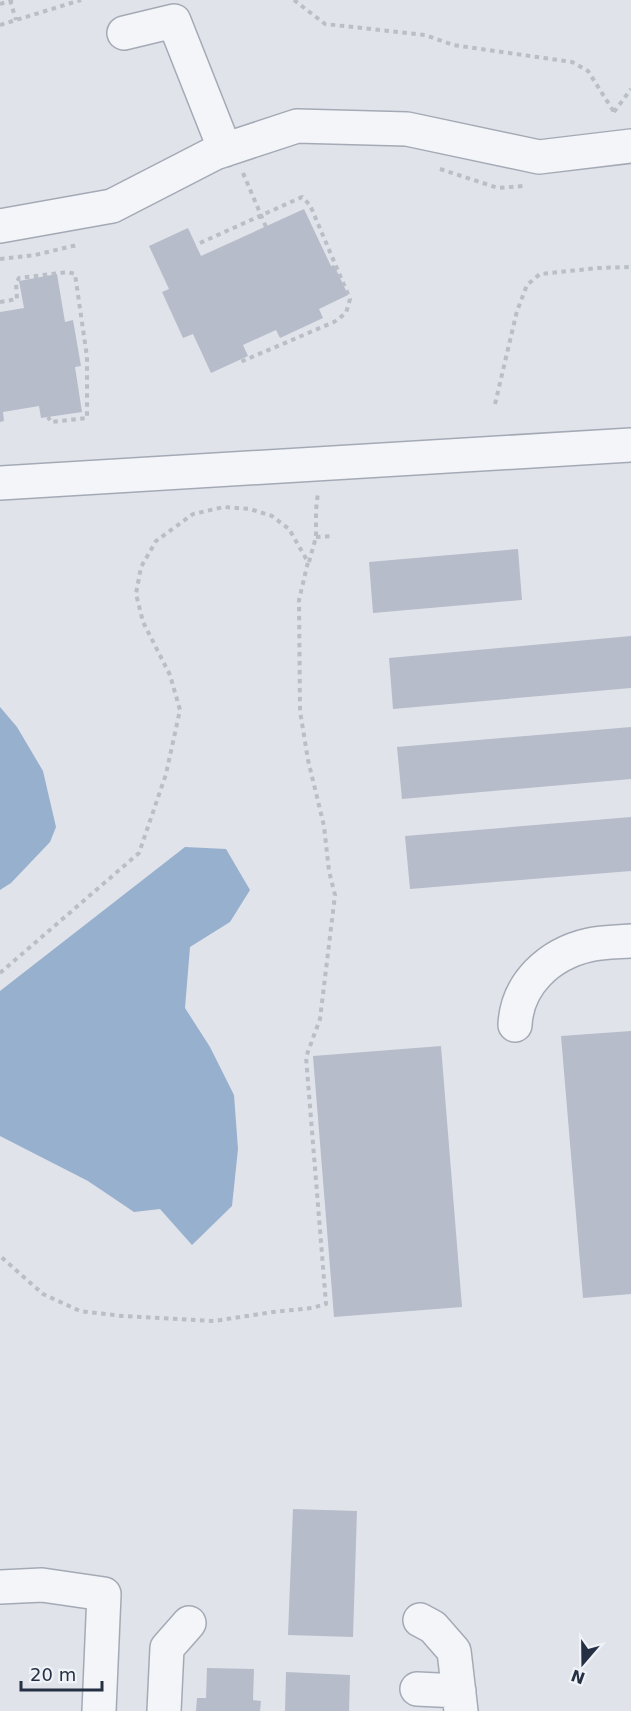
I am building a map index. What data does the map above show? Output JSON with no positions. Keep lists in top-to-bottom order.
{
  "scale_bar": "20 m",
  "north": "bottom"
}
